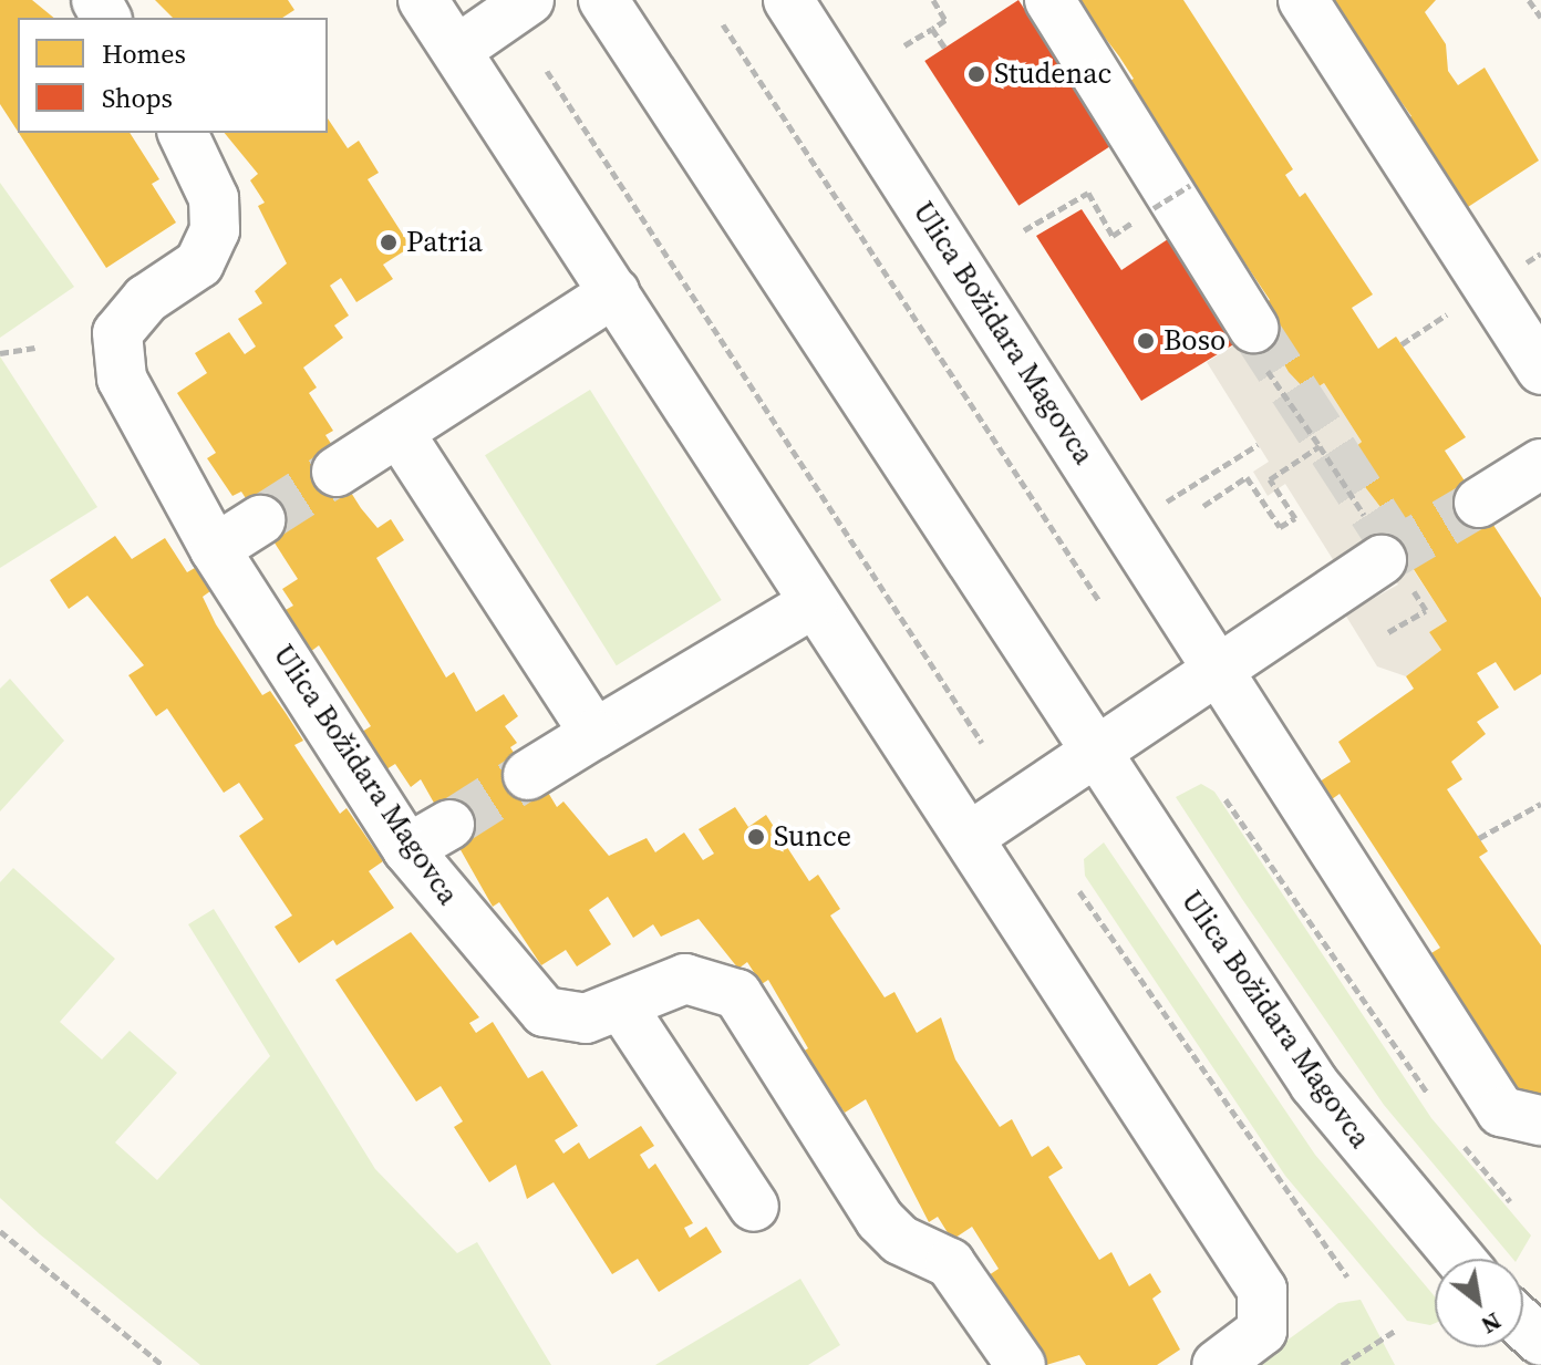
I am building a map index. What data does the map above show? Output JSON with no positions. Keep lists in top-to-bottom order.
{
  "streets": {
    "street": ["Ulica Božidara Magovca"]
  },
  "places": [
    "Studenac",
    "Patria",
    "Boso",
    "Sunce"
  ],
  "legend": ["Homes", "Shops"],
  "north": "bottom right"
}
